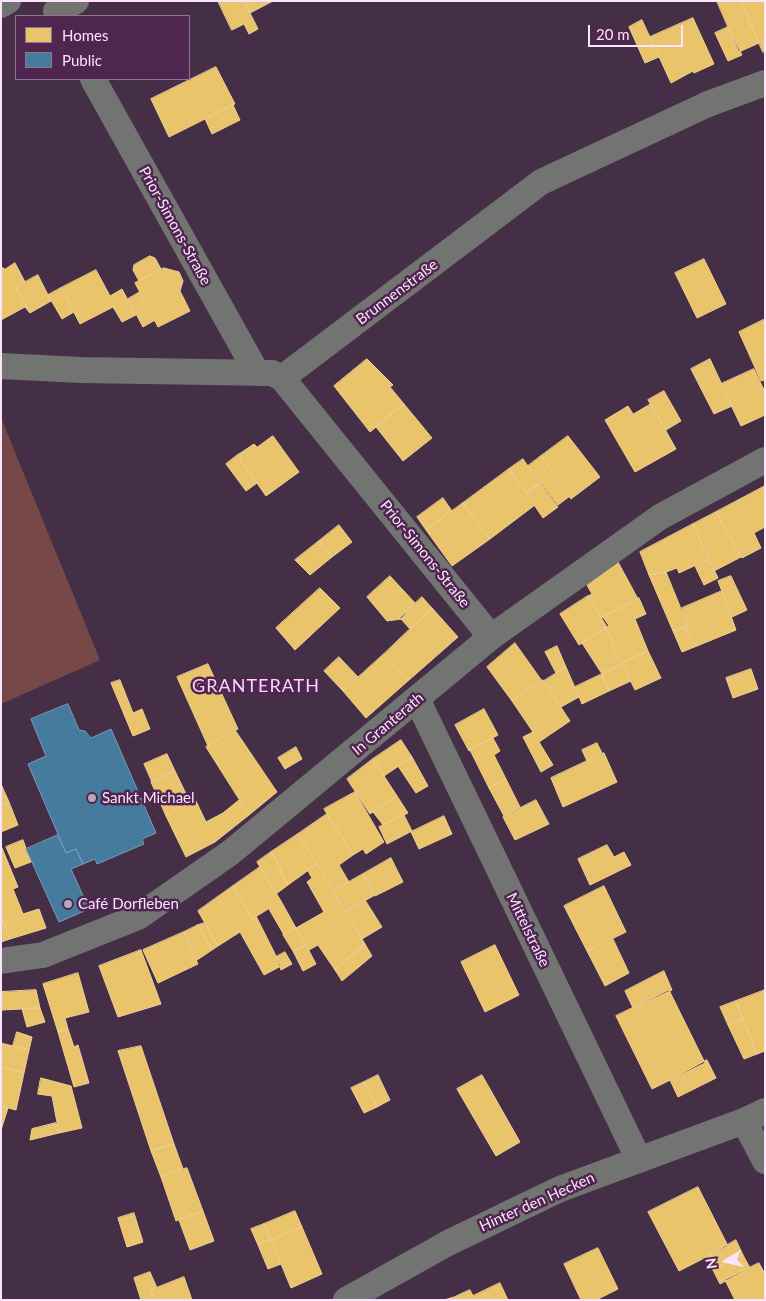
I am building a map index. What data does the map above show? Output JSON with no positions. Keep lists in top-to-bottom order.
{
  "streets": {
    "street": [
      "Prior-Simons-Straße",
      "Brunnenstraße",
      "In Granterath",
      "Mittelstraße",
      "Hinter den Hecken"
    ]
  },
  "crossings": [
    ["Prior-Simons-Straße", "Brunnenstraße"],
    ["Prior-Simons-Straße", "In Granterath"],
    ["In Granterath", "Mittelstraße"],
    ["Mittelstraße", "Hinter den Hecken"]
  ],
  "districts": ["GRANTERATH"],
  "places": ["Sankt Michael", "Café Dorfleben"],
  "legend": ["Homes", "Public"],
  "scale_bar": "20 m",
  "north": "left"
}
